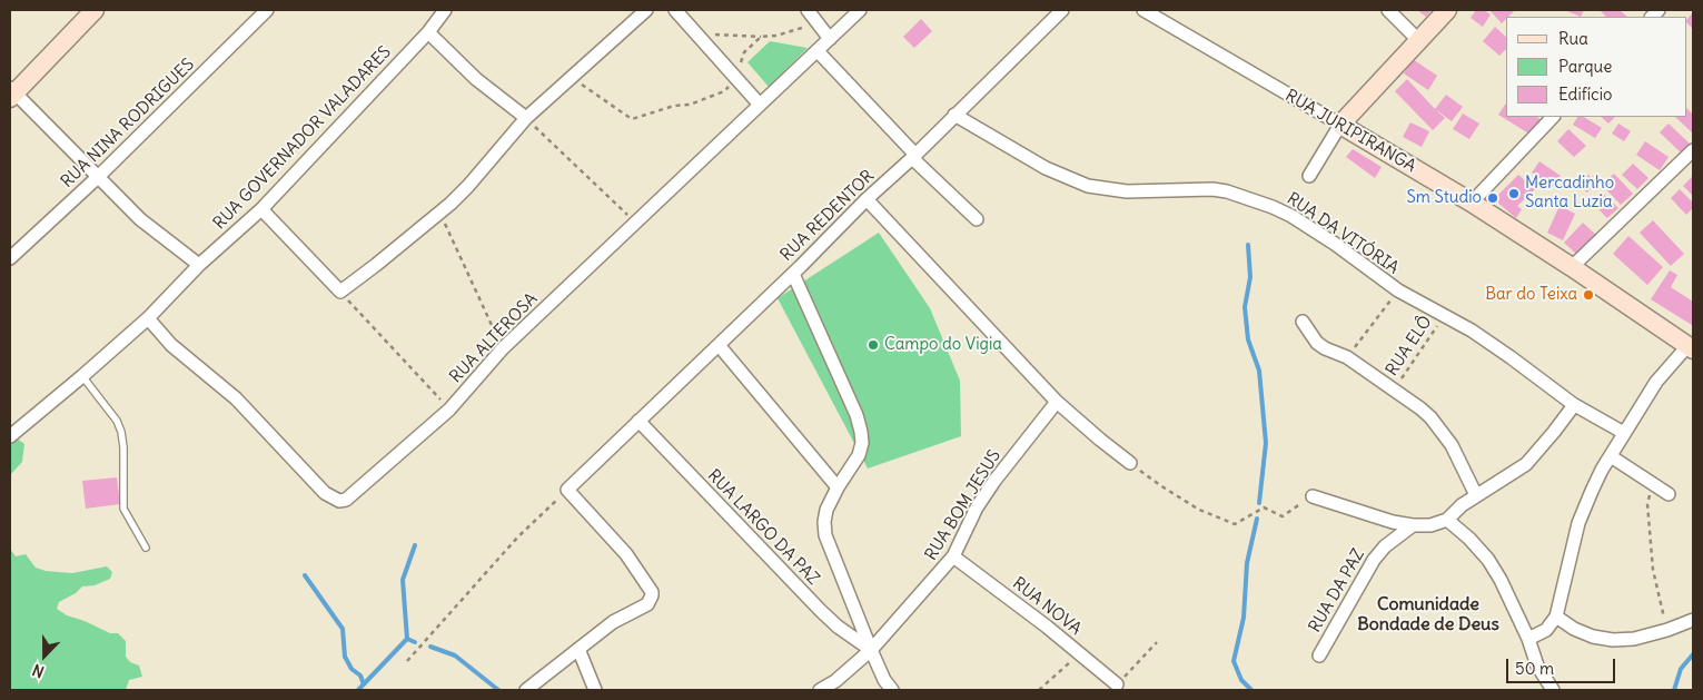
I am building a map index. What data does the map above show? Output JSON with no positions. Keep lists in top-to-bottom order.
{
  "streets": {
    "street": [
      "RUA NINA RODRIGUES",
      "RUA JURIPIRANGA",
      "RUA GOVERNADOR VALADARES",
      "RUA REDENTOR",
      "RUA DA VITÓRIA",
      "RUA ALTEROSA",
      "RUA BOM JESUS",
      "RUA LARGO DA PAZ",
      "RUA DA PAZ",
      "RUA NOVA"
    ],
    "path": ["RUA ELÔ"]
  },
  "crossings": [
    ["RUA GOVERNADOR VALADARES", "RUA ALTEROSA"],
    ["RUA REDENTOR", "RUA DA VITÓRIA"],
    ["RUA REDENTOR", "RUA LARGO DA PAZ"],
    ["RUA DA VITÓRIA", "RUA ELÔ"],
    ["RUA BOM JESUS", "RUA LARGO DA PAZ"],
    ["RUA BOM JESUS", "RUA NOVA"]
  ],
  "districts": ["Comunidade Bondade de Deus"],
  "places": [
    "Mercadinho Santa Luzia",
    "Sm Studio",
    "Bar do Teixa",
    "Campo do Vigia"
  ],
  "legend": ["Rua", "Parque", "Edifício"],
  "scale_bar": "50 m",
  "north": "bottom"
}
